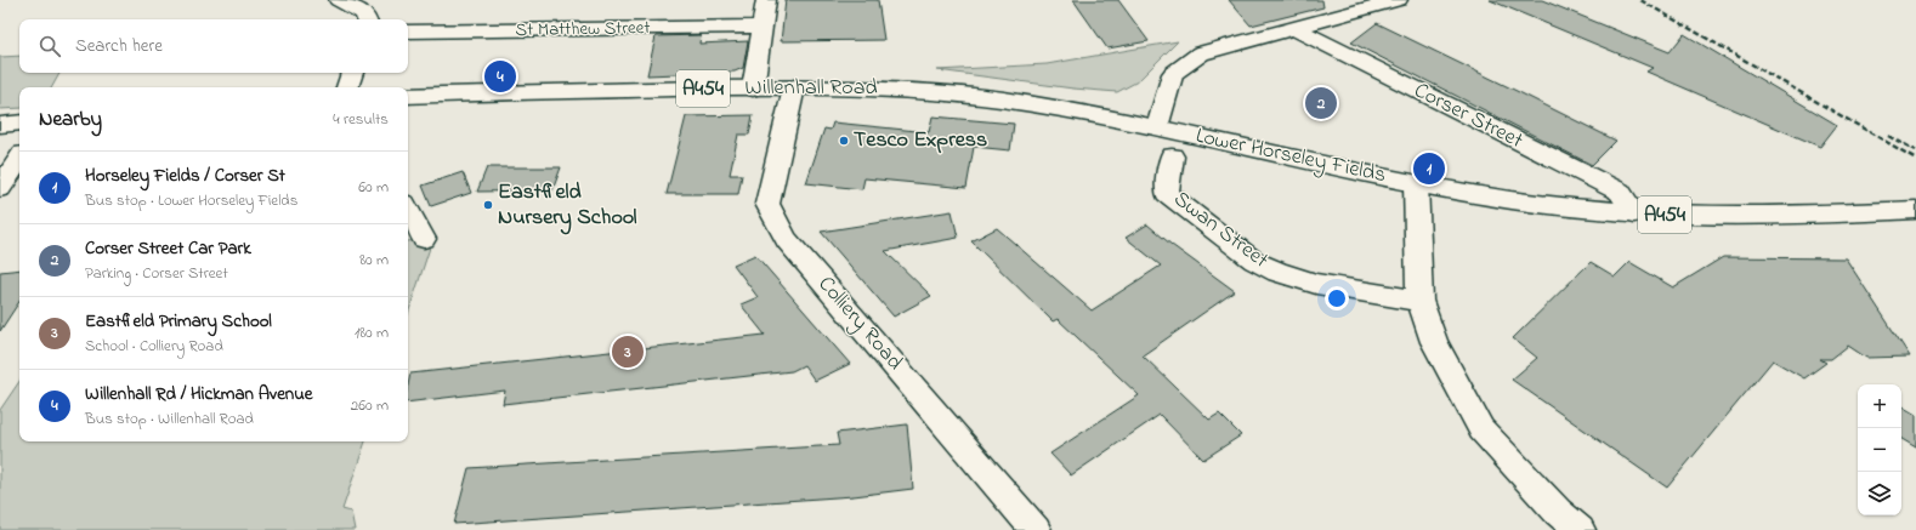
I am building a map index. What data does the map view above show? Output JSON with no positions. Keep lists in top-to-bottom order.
{
  "streets": {
    "highway": ["A454", "Willenhall Road", "Lower Horseley Fields"],
    "street": [
      "St Matthew Street",
      "Corser Street",
      "Swan Street",
      "Colliery Road"
    ]
  },
  "crossings": [
    ["Willenhall Road", "Lower Horseley Fields"],
    ["Willenhall Road", "Colliery Road"],
    ["Corser Street", "Lower Horseley Fields"]
  ],
  "places": ["Tesco Express", "Eastfield Nursery School"],
  "page": {
    "search": "Search here",
    "pins": [
      "4",
      "2",
      "1",
      "3"
    ],
    "heading": ["Nearby", "4 results"],
    "list": [
      {
        "mark": "1",
        "name": "Horseley Fields / Corser St",
        "note": "Bus stop · Lower Horseley Fields",
        "value": "60 m"
      },
      {
        "mark": "2",
        "name": "Corser Street Car Park",
        "note": "Parking · Corser Street",
        "value": "80 m"
      },
      {
        "mark": "3",
        "name": "Eastfield Primary School",
        "note": "School · Colliery Road",
        "value": "180 m"
      },
      {
        "mark": "4",
        "name": "Willenhall Rd / Hickman Avenue",
        "note": "Bus stop · Willenhall Road",
        "value": "260 m"
      }
    ],
    "map_buttons": ["+", "−"]
  }
}
